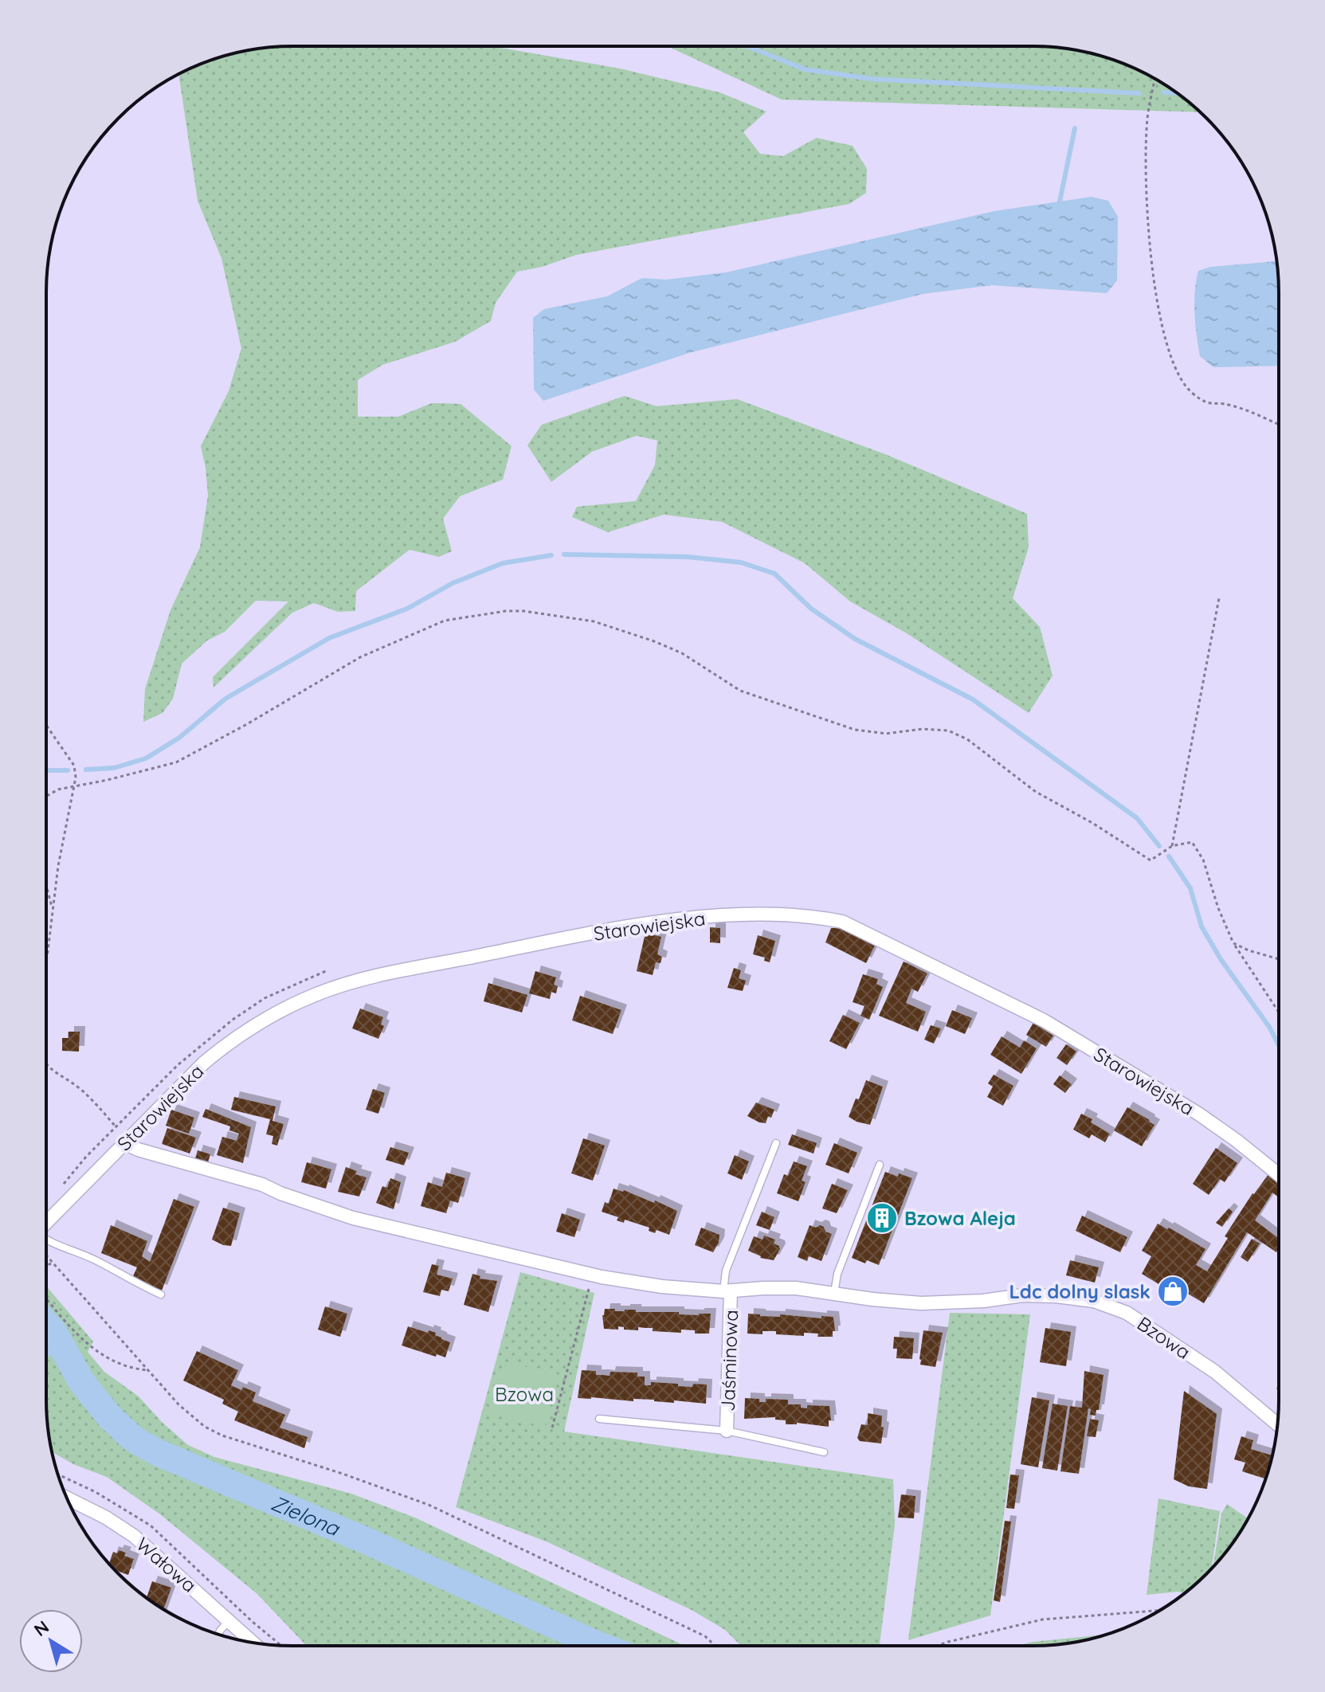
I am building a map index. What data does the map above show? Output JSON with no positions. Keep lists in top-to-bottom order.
{
  "streets": {
    "street": [
      "Starowiejska",
      "Bzowa",
      "Jaśminowa",
      "Wałowa"
    ]
  },
  "crossings": [
    ["Starowiejska", "Bzowa"],
    ["Bzowa", "Jaśminowa"]
  ],
  "water": ["Zielona"],
  "parks": ["Bzowa"],
  "places": {
    "building": ["Bzowa Aleja"],
    "shop": ["Ldc dolny slask"]
  },
  "north": "top left"
}
